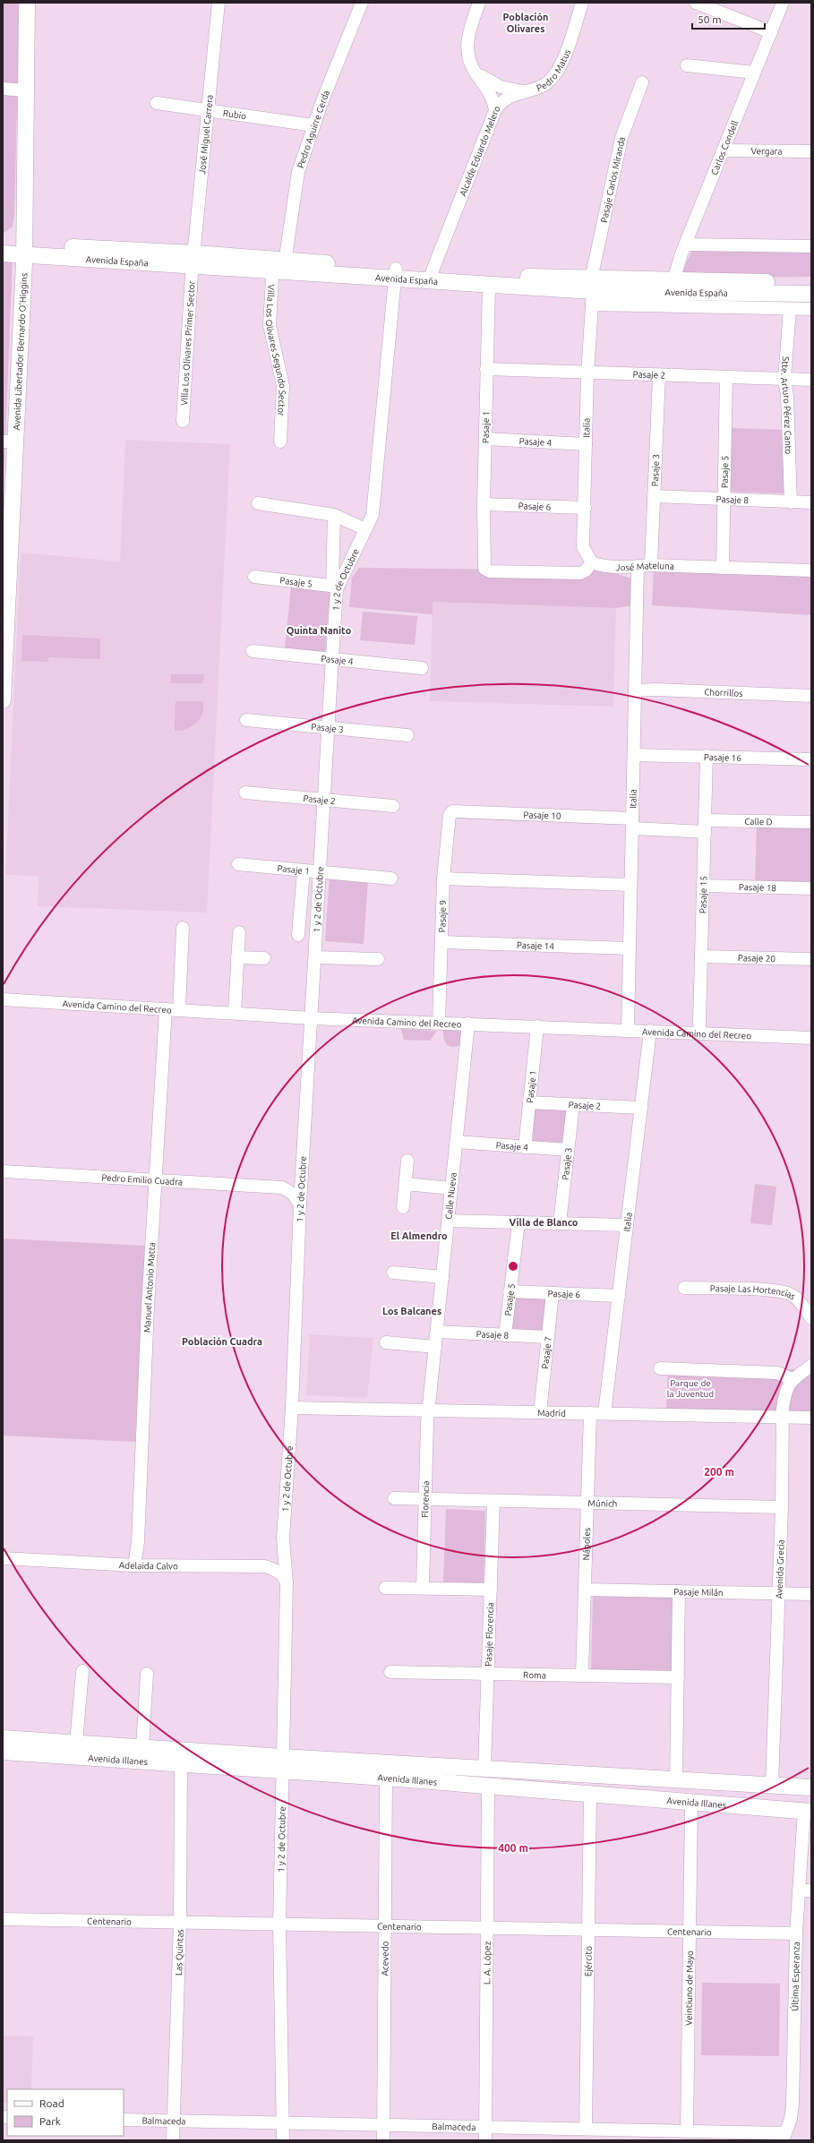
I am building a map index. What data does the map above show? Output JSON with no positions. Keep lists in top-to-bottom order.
{
  "streets": {
    "main road": ["Avenida España", "Avenida Libertador Bernardo O'Higgins", "Avenida Illanes"],
    "street": [
      "Pedro Matus",
      "Rubio",
      "Pedro Aguirre Cerda",
      "José Miguel Carrera",
      "Carlos Condell",
      "Alcalde Eduardo Melero",
      "Vergara",
      "Pasaje Carlos Miranda",
      "VIlla Los Olivares Primer Sector",
      "Villa Los Olivares Segundo Sector",
      "Pasaje 2",
      "Stte. Arturo Pérez Canto",
      "Pasaje 1",
      "Italia",
      "Pasaje 4",
      "Pasaje 3",
      "Pasaje 5",
      "Pasaje 8",
      "Pasaje 6",
      "José Mateluna",
      "1 y 2 de Octubre",
      "Chorrillos",
      "Pasaje 16",
      "Pasaje 10",
      "Calle D",
      "Pasaje 18",
      "Pasaje 15",
      "Pasaje 9",
      "Pasaje 14",
      "Pasaje 20",
      "Avenida Camino del Recreo",
      "Pedro Emilio Cuadra",
      "Calle Nueva",
      "Manuel Antonio Matta",
      "Pasaje Las Hortencias",
      "Pasaje 7",
      "Madrid",
      "Florencia",
      "Múnich",
      "Nápoles",
      "Adelaida Calvo",
      "Avenida Grecia",
      "Pasaje Milán",
      "Pasaje Florencia",
      "Roma",
      "Centenario",
      "Las Quintas",
      "Acevedo",
      "Ejército",
      "L. A. López",
      "Última Esperanza",
      "Veintiuno de Mayo",
      "Balmaceda"
    ]
  },
  "crossings": [
    ["Pedro Matus", "Alcalde Eduardo Melero"],
    ["Rubio", "Pedro Aguirre Cerda"],
    ["Rubio", "José Miguel Carrera"],
    ["Pedro Aguirre Cerda", "Avenida España"],
    ["Pedro Aguirre Cerda", "Villa Los Olivares Segundo Sector"],
    ["José Miguel Carrera", "Avenida España"],
    ["José Miguel Carrera", "VIlla Los Olivares Primer Sector"],
    ["Carlos Condell", "Vergara"],
    ["Carlos Condell", "Avenida España"],
    ["Alcalde Eduardo Melero", "Avenida España"],
    ["Pasaje Carlos Miranda", "Avenida España"],
    ["Pasaje Carlos Miranda", "Italia"],
    ["Avenida España", "VIlla Los Olivares Primer Sector"],
    ["Avenida España", "Avenida Libertador Bernardo O'Higgins"],
    ["Avenida España", "Villa Los Olivares Segundo Sector"],
    ["Avenida España", "Stte. Arturo Pérez Canto"],
    ["Avenida España", "Pasaje 1"],
    ["Avenida España", "Italia"],
    ["Avenida España", "1 y 2 de Octubre"],
    ["Pasaje 2", "Stte. Arturo Pérez Canto"],
    ["Pasaje 2", "Pasaje 1"],
    ["Pasaje 2", "Italia"],
    ["Pasaje 2", "Pasaje 3"],
    ["Pasaje 2", "Pasaje 5"],
    ["Pasaje 2", "1 y 2 de Octubre"],
    ["Stte. Arturo Pérez Canto", "Pasaje 8"],
    ["Pasaje 1", "Italia"],
    ["Pasaje 1", "Pasaje 4"],
    ["Pasaje 1", "Pasaje 6"],
    ["Pasaje 1", "José Mateluna"],
    ["Pasaje 1", "1 y 2 de Octubre"],
    ["Pasaje 1", "Avenida Camino del Recreo"],
    ["Italia", "Pasaje 4"],
    ["Italia", "Pasaje 6"],
    ["Italia", "José Mateluna"],
    ["Italia", "Chorrillos"],
    ["Italia", "Pasaje 16"],
    ["Italia", "Pasaje 10"],
    ["Italia", "Calle D"],
    ["Italia", "Pasaje 14"],
    ["Italia", "Avenida Camino del Recreo"],
    ["Italia", "Madrid"],
    ["Pasaje 4", "Pasaje 3"],
    ["Pasaje 4", "1 y 2 de Octubre"],
    ["Pasaje 4", "Calle Nueva"],
    ["Pasaje 3", "Pasaje 8"],
    ["Pasaje 3", "José Mateluna"],
    ["Pasaje 3", "1 y 2 de Octubre"],
    ["Pasaje 5", "Pasaje 8"],
    ["Pasaje 5", "Pasaje 6"],
    ["Pasaje 5", "José Mateluna"],
    ["Pasaje 5", "1 y 2 de Octubre"],
    ["Pasaje 8", "Calle Nueva"],
    ["Pasaje 8", "Pasaje 7"],
    ["Pasaje 6", "Pasaje 7"],
    ["1 y 2 de Octubre", "Avenida Camino del Recreo"],
    ["1 y 2 de Octubre", "Madrid"],
    ["1 y 2 de Octubre", "Adelaida Calvo"],
    ["1 y 2 de Octubre", "Avenida Illanes"],
    ["1 y 2 de Octubre", "Centenario"],
    ["1 y 2 de Octubre", "Balmaceda"],
    ["Pasaje 16", "Pasaje 15"],
    ["Pasaje 10", "Calle D"],
    ["Pasaje 10", "Pasaje 9"],
    ["Calle D", "Pasaje 15"],
    ["Pasaje 18", "Pasaje 15"],
    ["Pasaje 15", "Pasaje 20"],
    ["Pasaje 15", "Avenida Camino del Recreo"],
    ["Pasaje 9", "Pasaje 14"],
    ["Pasaje 9", "Avenida Camino del Recreo"],
    ["Avenida Camino del Recreo", "Calle Nueva"],
    ["Avenida Camino del Recreo", "Manuel Antonio Matta"],
    ["Pedro Emilio Cuadra", "Manuel Antonio Matta"],
    ["Calle Nueva", "Madrid"],
    ["Calle Nueva", "Florencia"],
    ["Manuel Antonio Matta", "Adelaida Calvo"],
    ["Pasaje 7", "Madrid"],
    ["Madrid", "Florencia"],
    ["Madrid", "Nápoles"],
    ["Madrid", "Avenida Grecia"],
    ["Florencia", "Múnich"],
    ["Múnich", "Nápoles"],
    ["Múnich", "Avenida Grecia"],
    ["Múnich", "Pasaje Florencia"],
    ["Nápoles", "Pasaje Milán"],
    ["Nápoles", "Roma"],
    ["Avenida Grecia", "Pasaje Milán"],
    ["Avenida Grecia", "Avenida Illanes"],
    ["Pasaje Florencia", "Roma"],
    ["Pasaje Florencia", "Avenida Illanes"],
    ["Avenida Illanes", "Las Quintas"],
    ["Avenida Illanes", "Acevedo"],
    ["Avenida Illanes", "Ejército"],
    ["Avenida Illanes", "L. A. López"],
    ["Avenida Illanes", "Última Esperanza"],
    ["Avenida Illanes", "Veintiuno de Mayo"],
    ["Centenario", "Las Quintas"],
    ["Centenario", "Acevedo"],
    ["Centenario", "Ejército"],
    ["Centenario", "L. A. López"],
    ["Centenario", "Última Esperanza"],
    ["Centenario", "Veintiuno de Mayo"],
    ["Las Quintas", "Balmaceda"],
    ["Acevedo", "Balmaceda"],
    ["Ejército", "Balmaceda"],
    ["L. A. López", "Balmaceda"],
    ["Última Esperanza", "Balmaceda"],
    ["Veintiuno de Mayo", "Balmaceda"]
  ],
  "districts": [
    "Población Olivares",
    "Quinta Nanito",
    "Villa de Blanco",
    "El Almendro",
    "Los Balcanes",
    "Población Cuadra"
  ],
  "parks": ["Parque de la Juventud"],
  "legend": ["Road", "Park"],
  "scale_bar": "50 m",
  "rings": ["200 m", "400 m"]
}
